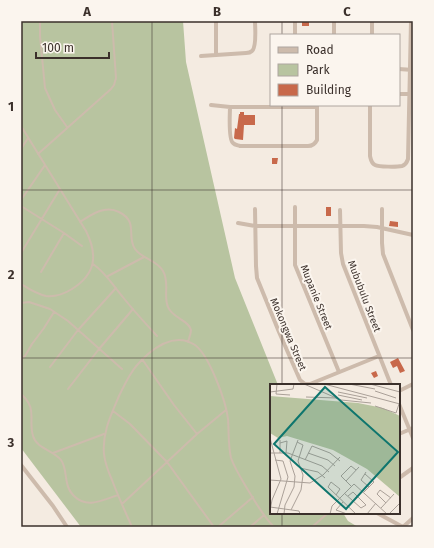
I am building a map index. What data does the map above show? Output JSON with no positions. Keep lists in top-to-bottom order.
{
  "streets": {
    "street": ["Mububulu Street", "Mupanie Street", "Mokongwa Street"]
  },
  "crossings": [
    ["Mububulu Street", "Mokongwa Street"],
    ["Mupanie Street", "Mokongwa Street"]
  ],
  "legend": ["Road", "Park", "Building"],
  "scale_bar": "100 m",
  "grid": {
    "columns": ["A", "B", "C"],
    "rows": ["1", "2", "3"]
  }
}
